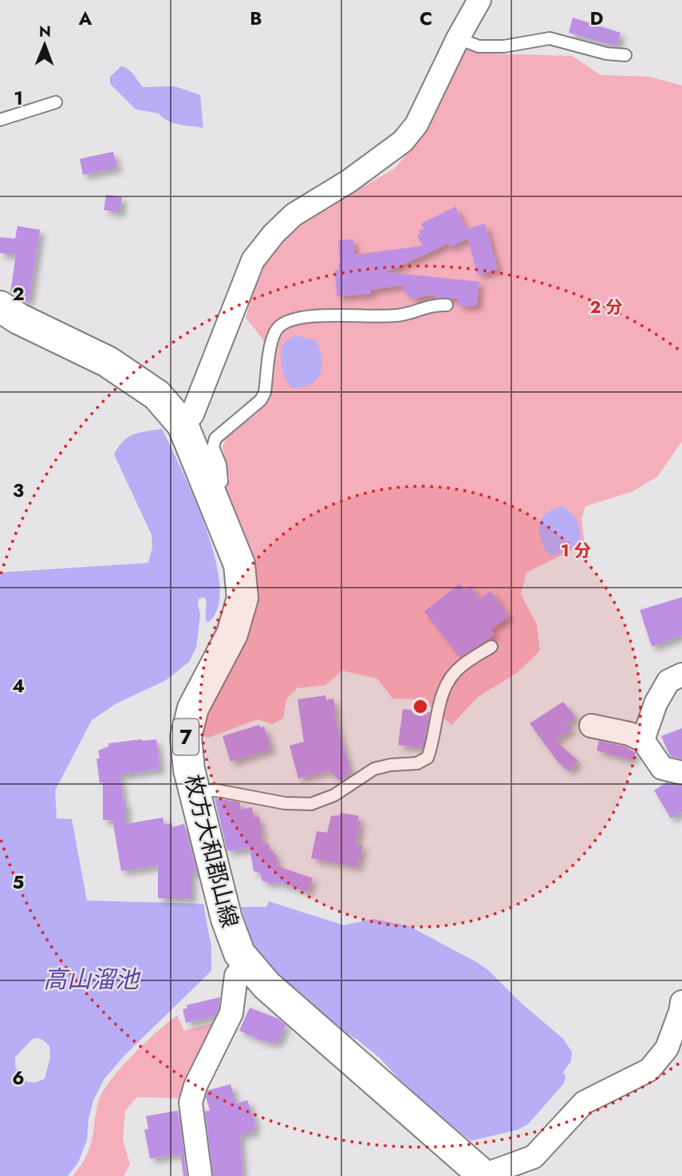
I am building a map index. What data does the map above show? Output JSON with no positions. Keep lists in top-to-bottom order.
{
  "streets": {
    "main road": ["7", "枚方大和郡山線"]
  },
  "water": ["高山溜池"],
  "north": "top",
  "grid": {
    "columns": [
      "A",
      "B",
      "C",
      "D"
    ],
    "rows": [
      "1",
      "2",
      "3",
      "4",
      "5",
      "6"
    ]
  },
  "rings": ["2 分", "1 分"]
}
